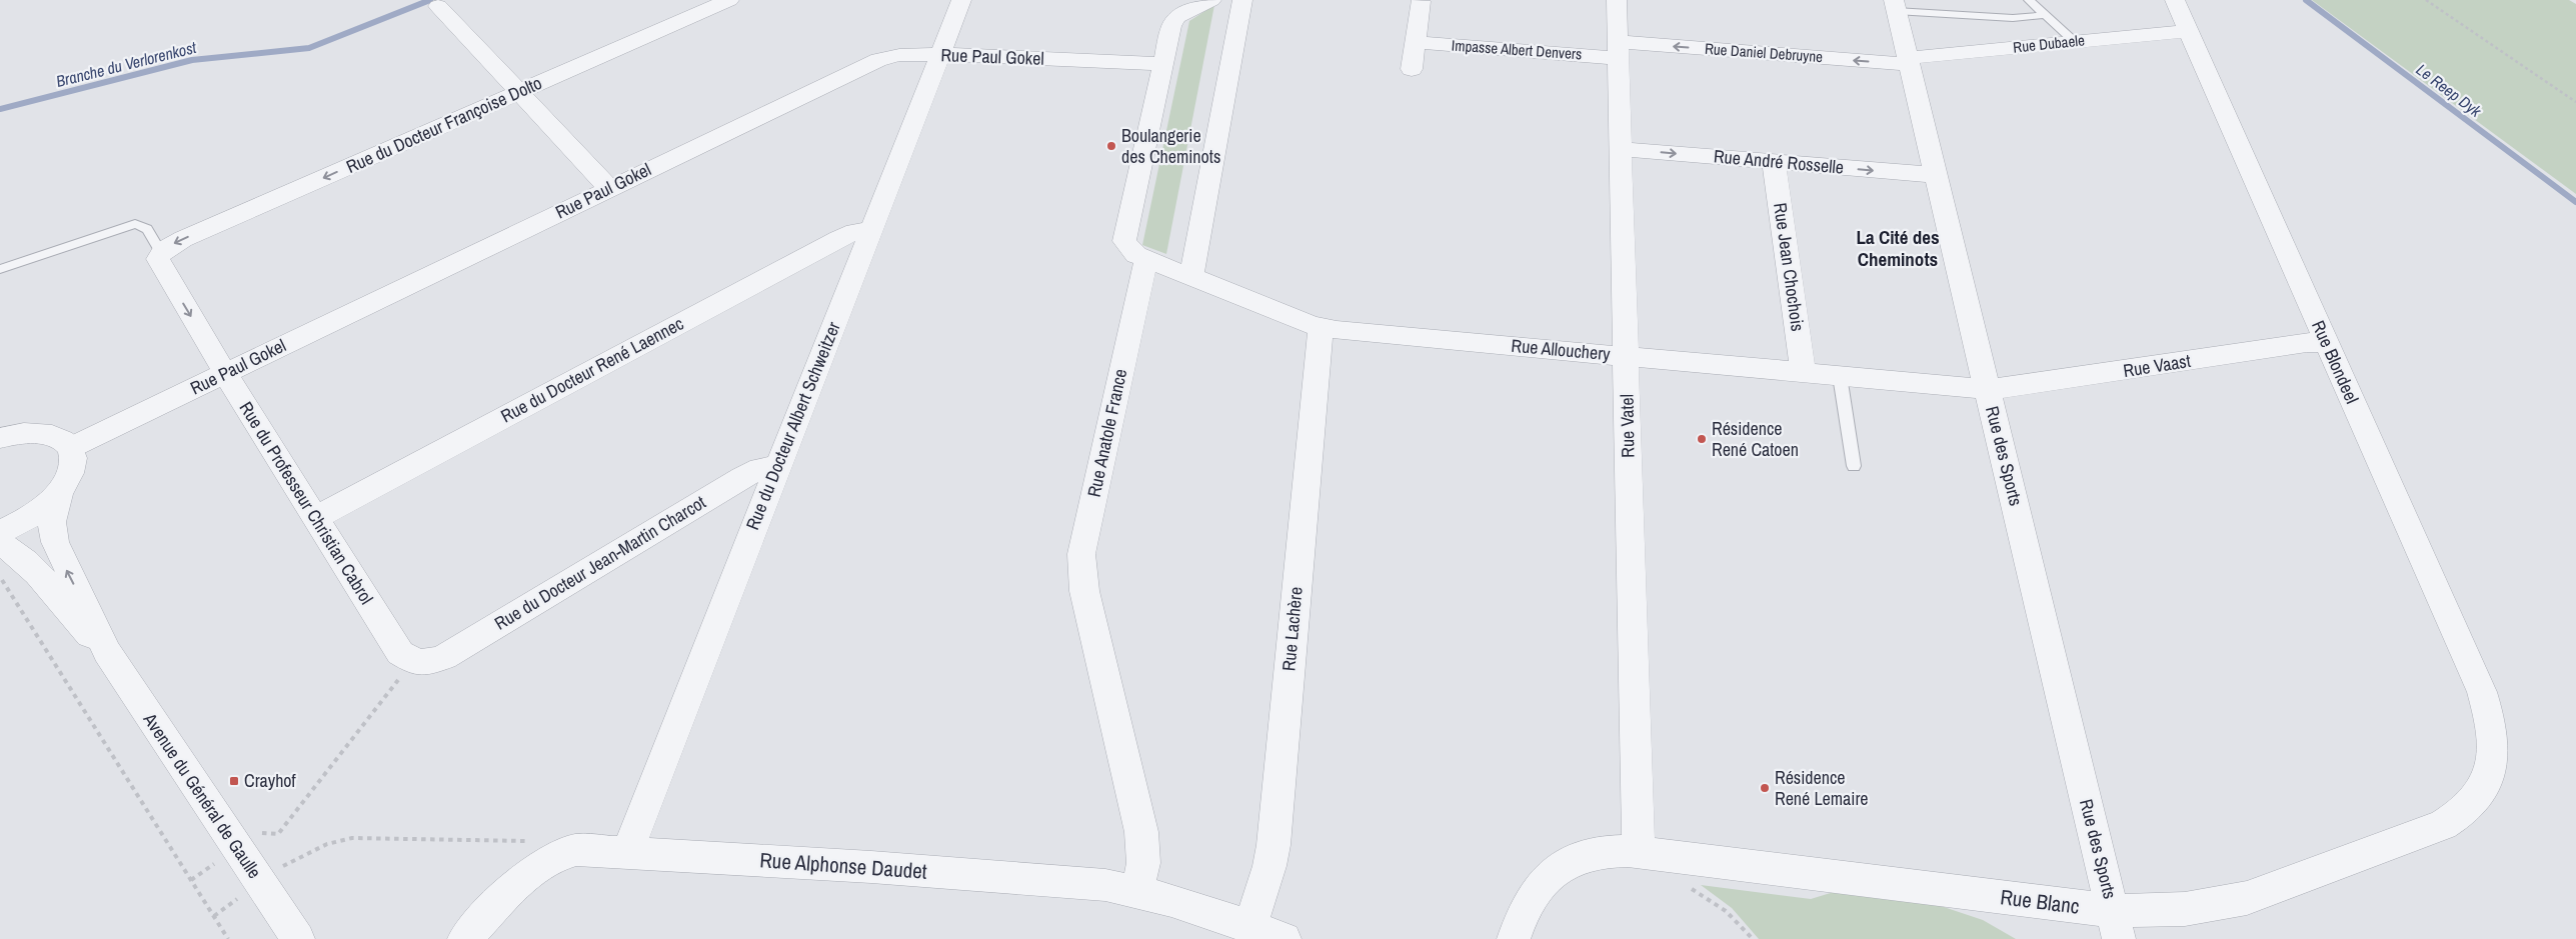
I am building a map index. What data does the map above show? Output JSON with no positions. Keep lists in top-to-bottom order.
{
  "streets": {
    "street": [
      "Rue Dubaele",
      "Impasse Albert Denvers",
      "Rue Daniel Debruyne",
      "Rue Paul Gokel",
      "Rue du Docteur Françoise Dolto",
      "Rue André Rosselle",
      "Rue Jean Chochois",
      "Rue Allouchery",
      "Rue Blondeel",
      "Rue Vaast",
      "Rue du Docteur René Laennec",
      "Rue du Docteur Albert Schweitzer",
      "Rue Vatel",
      "Rue Anatole France",
      "Rue des Sports",
      "Rue du Professeur Christian Cabrol",
      "Rue du Docteur Jean-Martin Charcot",
      "Rue Lachère",
      "Avenue du Général de Gaulle",
      "Rue Alphonse Daudet",
      "Rue Blanc"
    ]
  },
  "crossings": [
    ["Rue Dubaele", "Rue Daniel Debruyne"],
    ["Rue Dubaele", "Rue Blondeel"],
    ["Rue Dubaele", "Rue des Sports"],
    ["Impasse Albert Denvers", "Rue Daniel Debruyne"],
    ["Impasse Albert Denvers", "Rue Vatel"],
    ["Rue Daniel Debruyne", "Rue Vatel"],
    ["Rue Daniel Debruyne", "Rue des Sports"],
    ["Rue Paul Gokel", "Rue du Docteur Albert Schweitzer"],
    ["Rue Paul Gokel", "Rue du Professeur Christian Cabrol"],
    ["Rue du Docteur Françoise Dolto", "Rue du Professeur Christian Cabrol"],
    ["Rue André Rosselle", "Rue Jean Chochois"],
    ["Rue André Rosselle", "Rue Vatel"],
    ["Rue André Rosselle", "Rue des Sports"],
    ["Rue Jean Chochois", "Rue Allouchery"],
    ["Rue Allouchery", "Rue Vaast"],
    ["Rue Allouchery", "Rue Vatel"],
    ["Rue Allouchery", "Rue Anatole France"],
    ["Rue Allouchery", "Rue des Sports"],
    ["Rue Allouchery", "Rue Lachère"],
    ["Rue Blondeel", "Rue Vaast"],
    ["Rue Blondeel", "Rue Blanc"],
    ["Rue Vaast", "Rue des Sports"],
    ["Rue du Docteur René Laennec", "Rue du Docteur Albert Schweitzer"],
    ["Rue du Docteur René Laennec", "Rue du Professeur Christian Cabrol"],
    ["Rue du Docteur Albert Schweitzer", "Rue du Docteur Jean-Martin Charcot"],
    ["Rue du Docteur Albert Schweitzer", "Rue Alphonse Daudet"],
    ["Rue Vatel", "Rue Blanc"],
    ["Rue Anatole France", "Rue Alphonse Daudet"],
    ["Rue des Sports", "Rue Blanc"],
    ["Rue du Professeur Christian Cabrol", "Rue du Docteur Jean-Martin Charcot"],
    ["Rue Lachère", "Rue Alphonse Daudet"]
  ],
  "one_way": ["Rue Daniel Debruyne", "Rue du Docteur Françoise Dolto", "Rue André Rosselle"],
  "districts": ["La Cité des Cheminots"],
  "water": ["Branche du Verlorenkost", "Le Reep Dyk"],
  "places": {
    "other": ["Boulangerie des Cheminots", "Résidence René Catoen", "Résidence René Lemaire"],
    "transit": ["Crayhof"]
  }
}
